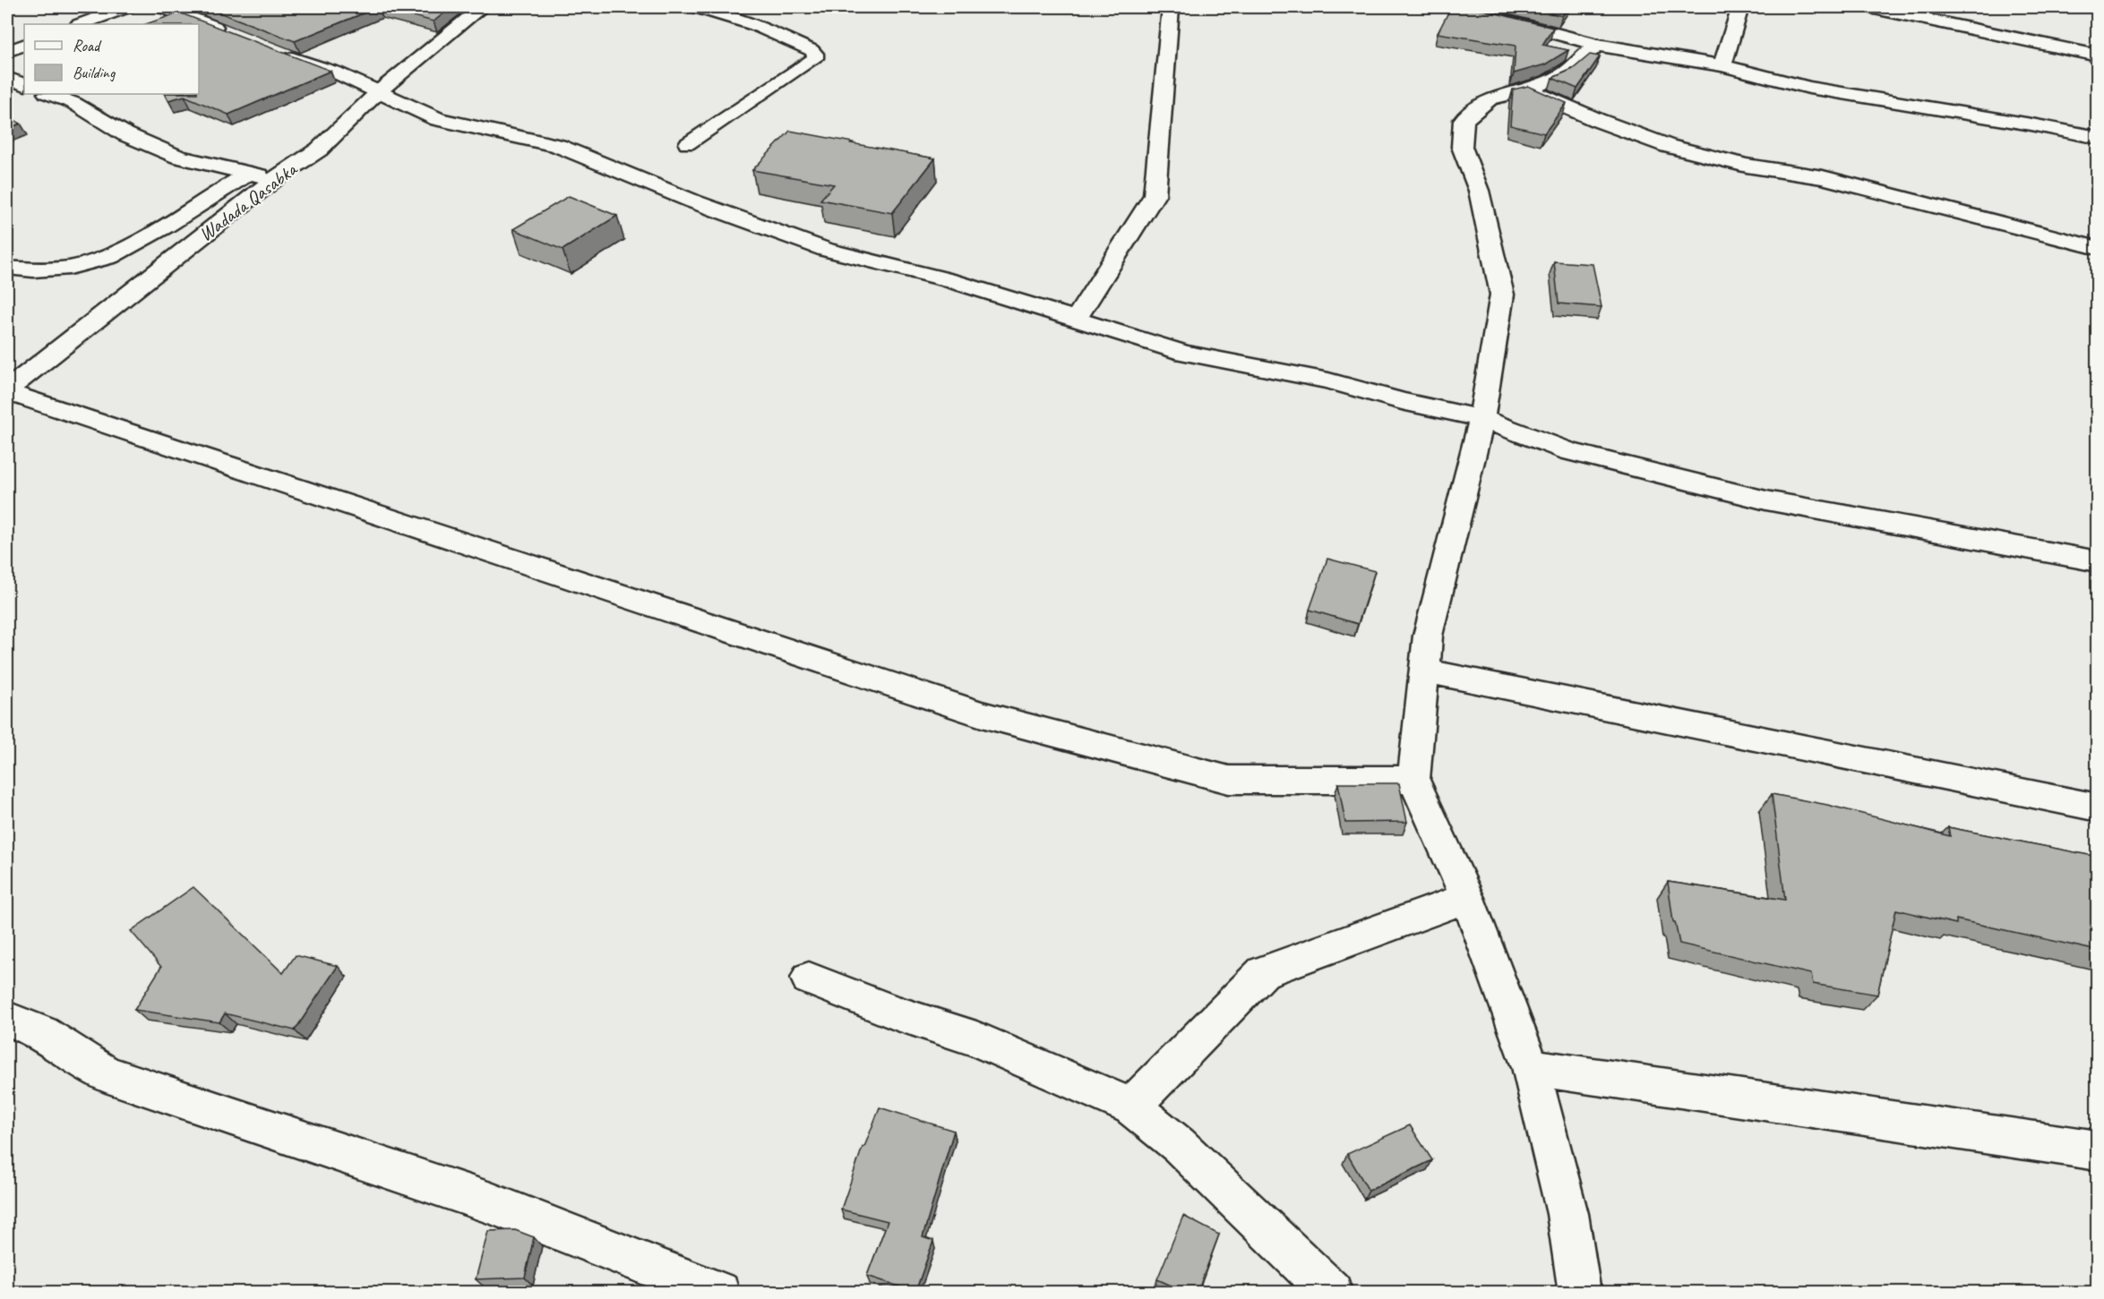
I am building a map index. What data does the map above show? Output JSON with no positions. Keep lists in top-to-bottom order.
{
  "streets": {
    "street": ["Wadada Qasabka"]
  },
  "legend": ["Road", "Building"]
}
